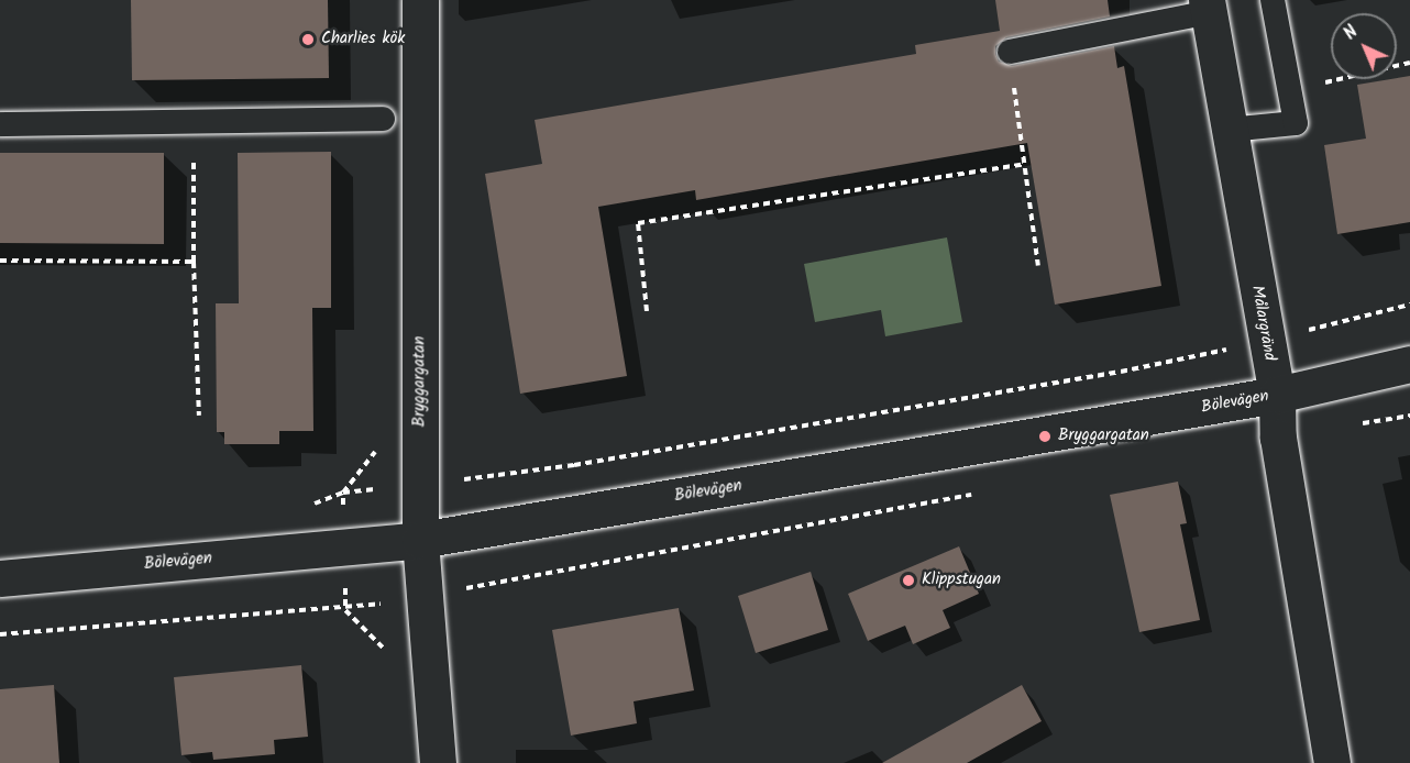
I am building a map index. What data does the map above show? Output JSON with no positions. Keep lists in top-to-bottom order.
{
  "streets": {
    "street": ["Målargränd", "Bryggargatan", "Bölevägen"]
  },
  "crossings": [
    ["Målargränd", "Bölevägen"],
    ["Bryggargatan", "Bölevägen"]
  ],
  "places": ["Charlies kök", "Bryggargatan", "Klippstugan"],
  "north": "top left"
}
